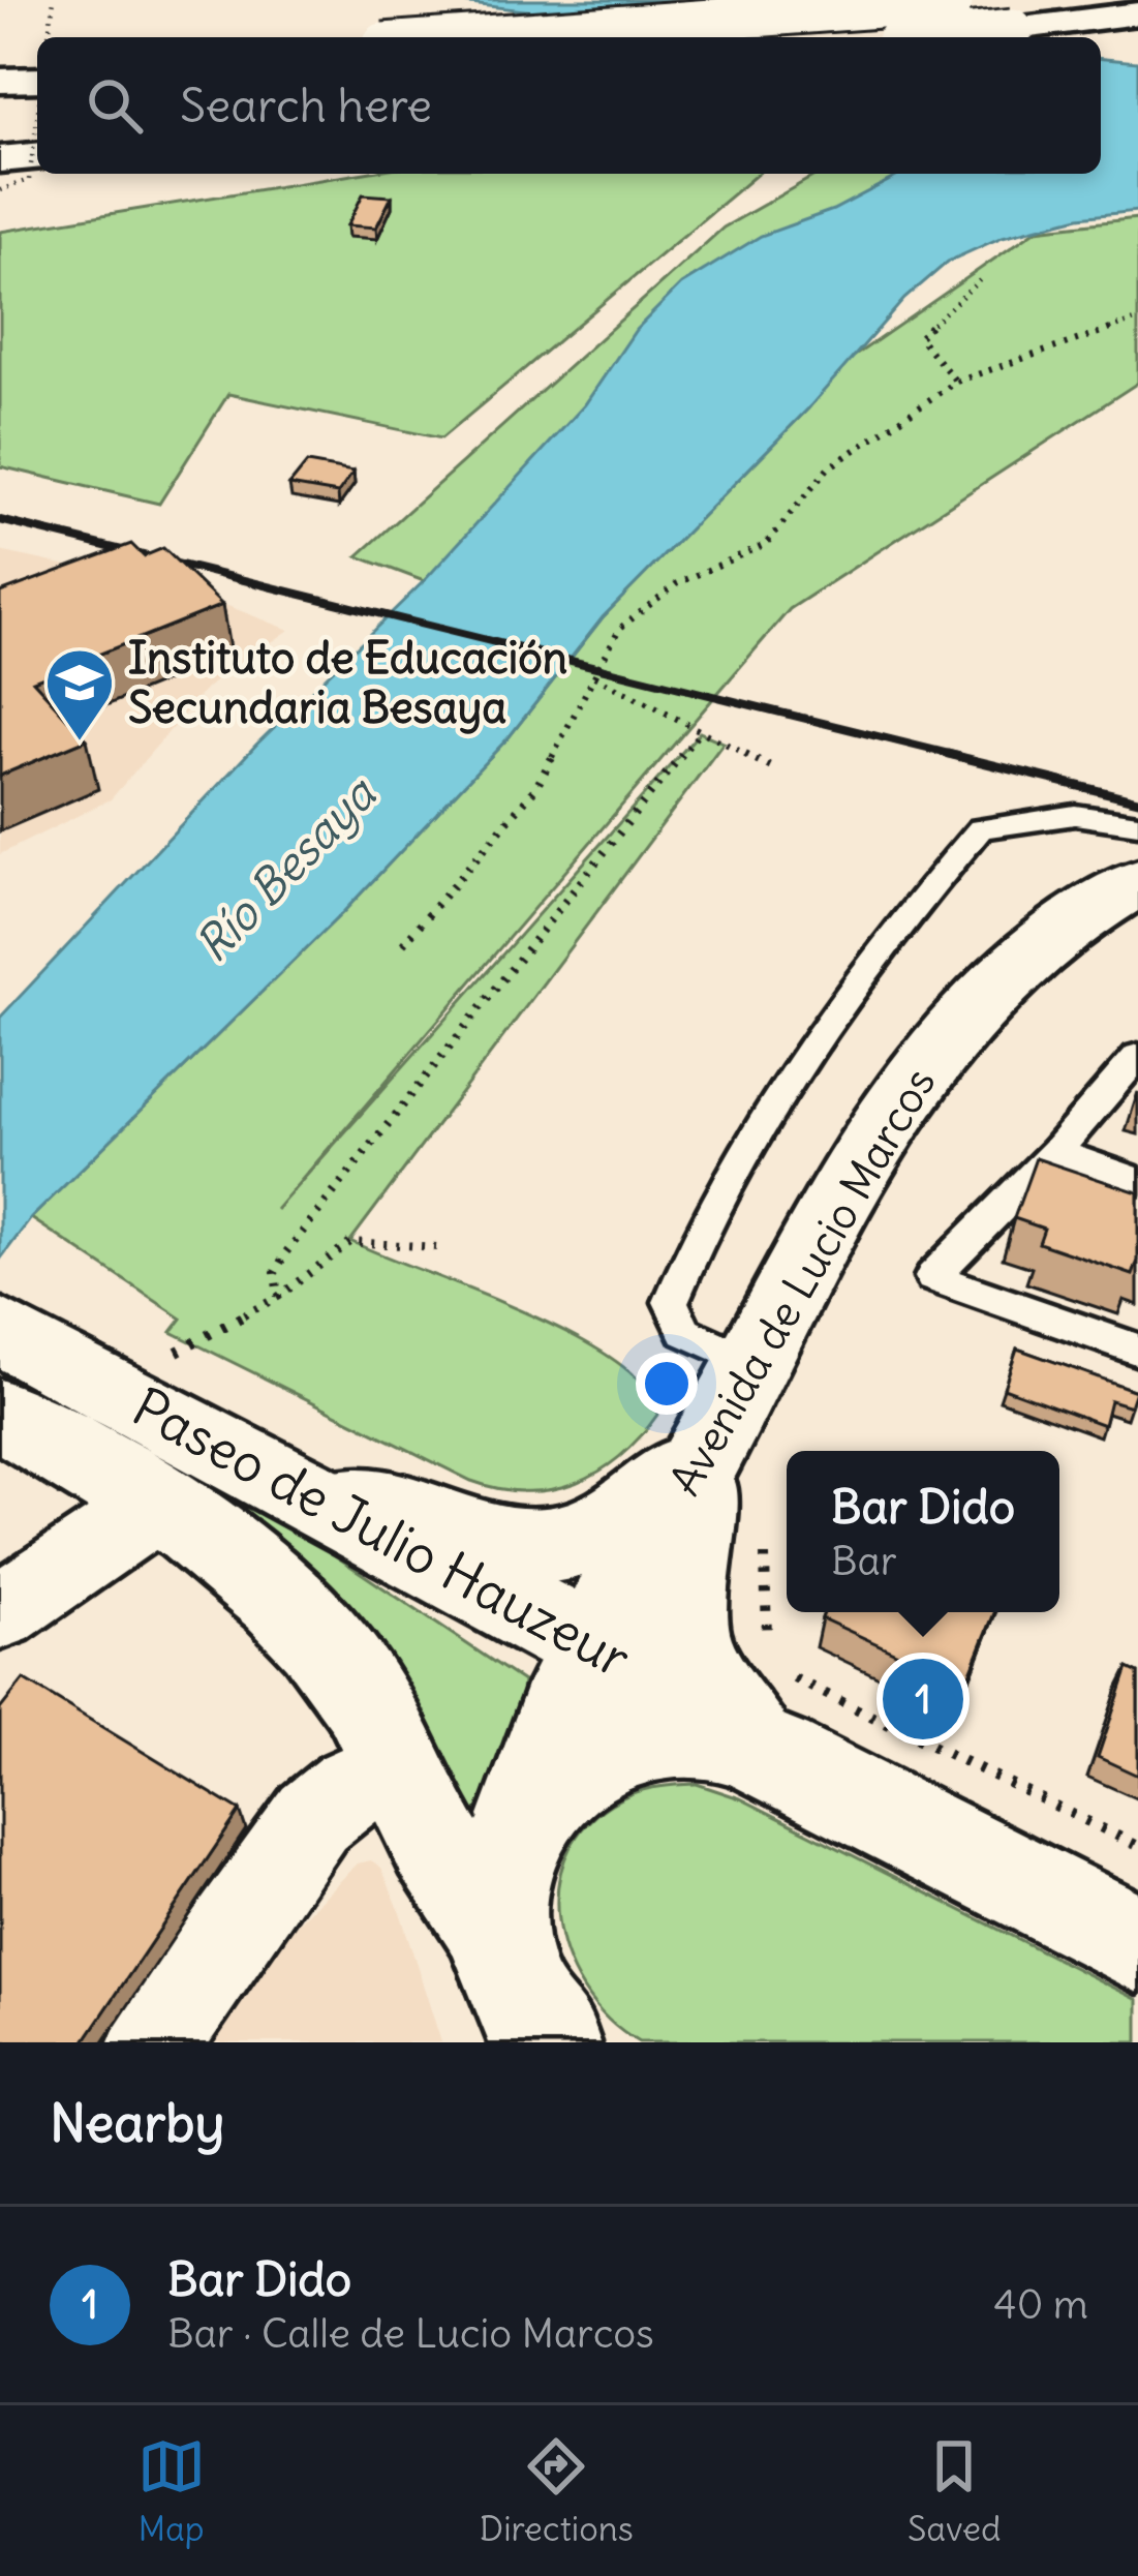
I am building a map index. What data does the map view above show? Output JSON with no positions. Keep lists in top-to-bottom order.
{
  "streets": {
    "main road": ["Avenida de Lucio Marcos", "Paseo de Julio Hauzeur"]
  },
  "crossings": [
    ["Avenida de Lucio Marcos", "Paseo de Julio Hauzeur"]
  ],
  "water": ["Río Besaya"],
  "places": {
    "school or university": ["Instituto de Educación Secundaria Besaya"]
  },
  "page": {
    "search": "Search here",
    "popup": ["Bar Dido", "Bar"],
    "pins": "1",
    "heading": "Nearby",
    "list": [
      {
        "mark": "1",
        "name": "Bar Dido",
        "note": "Bar · Calle de Lucio Marcos",
        "value": "40 m"
      }
    ],
    "nav": ["Map", "Directions", "Saved"]
  }
}
